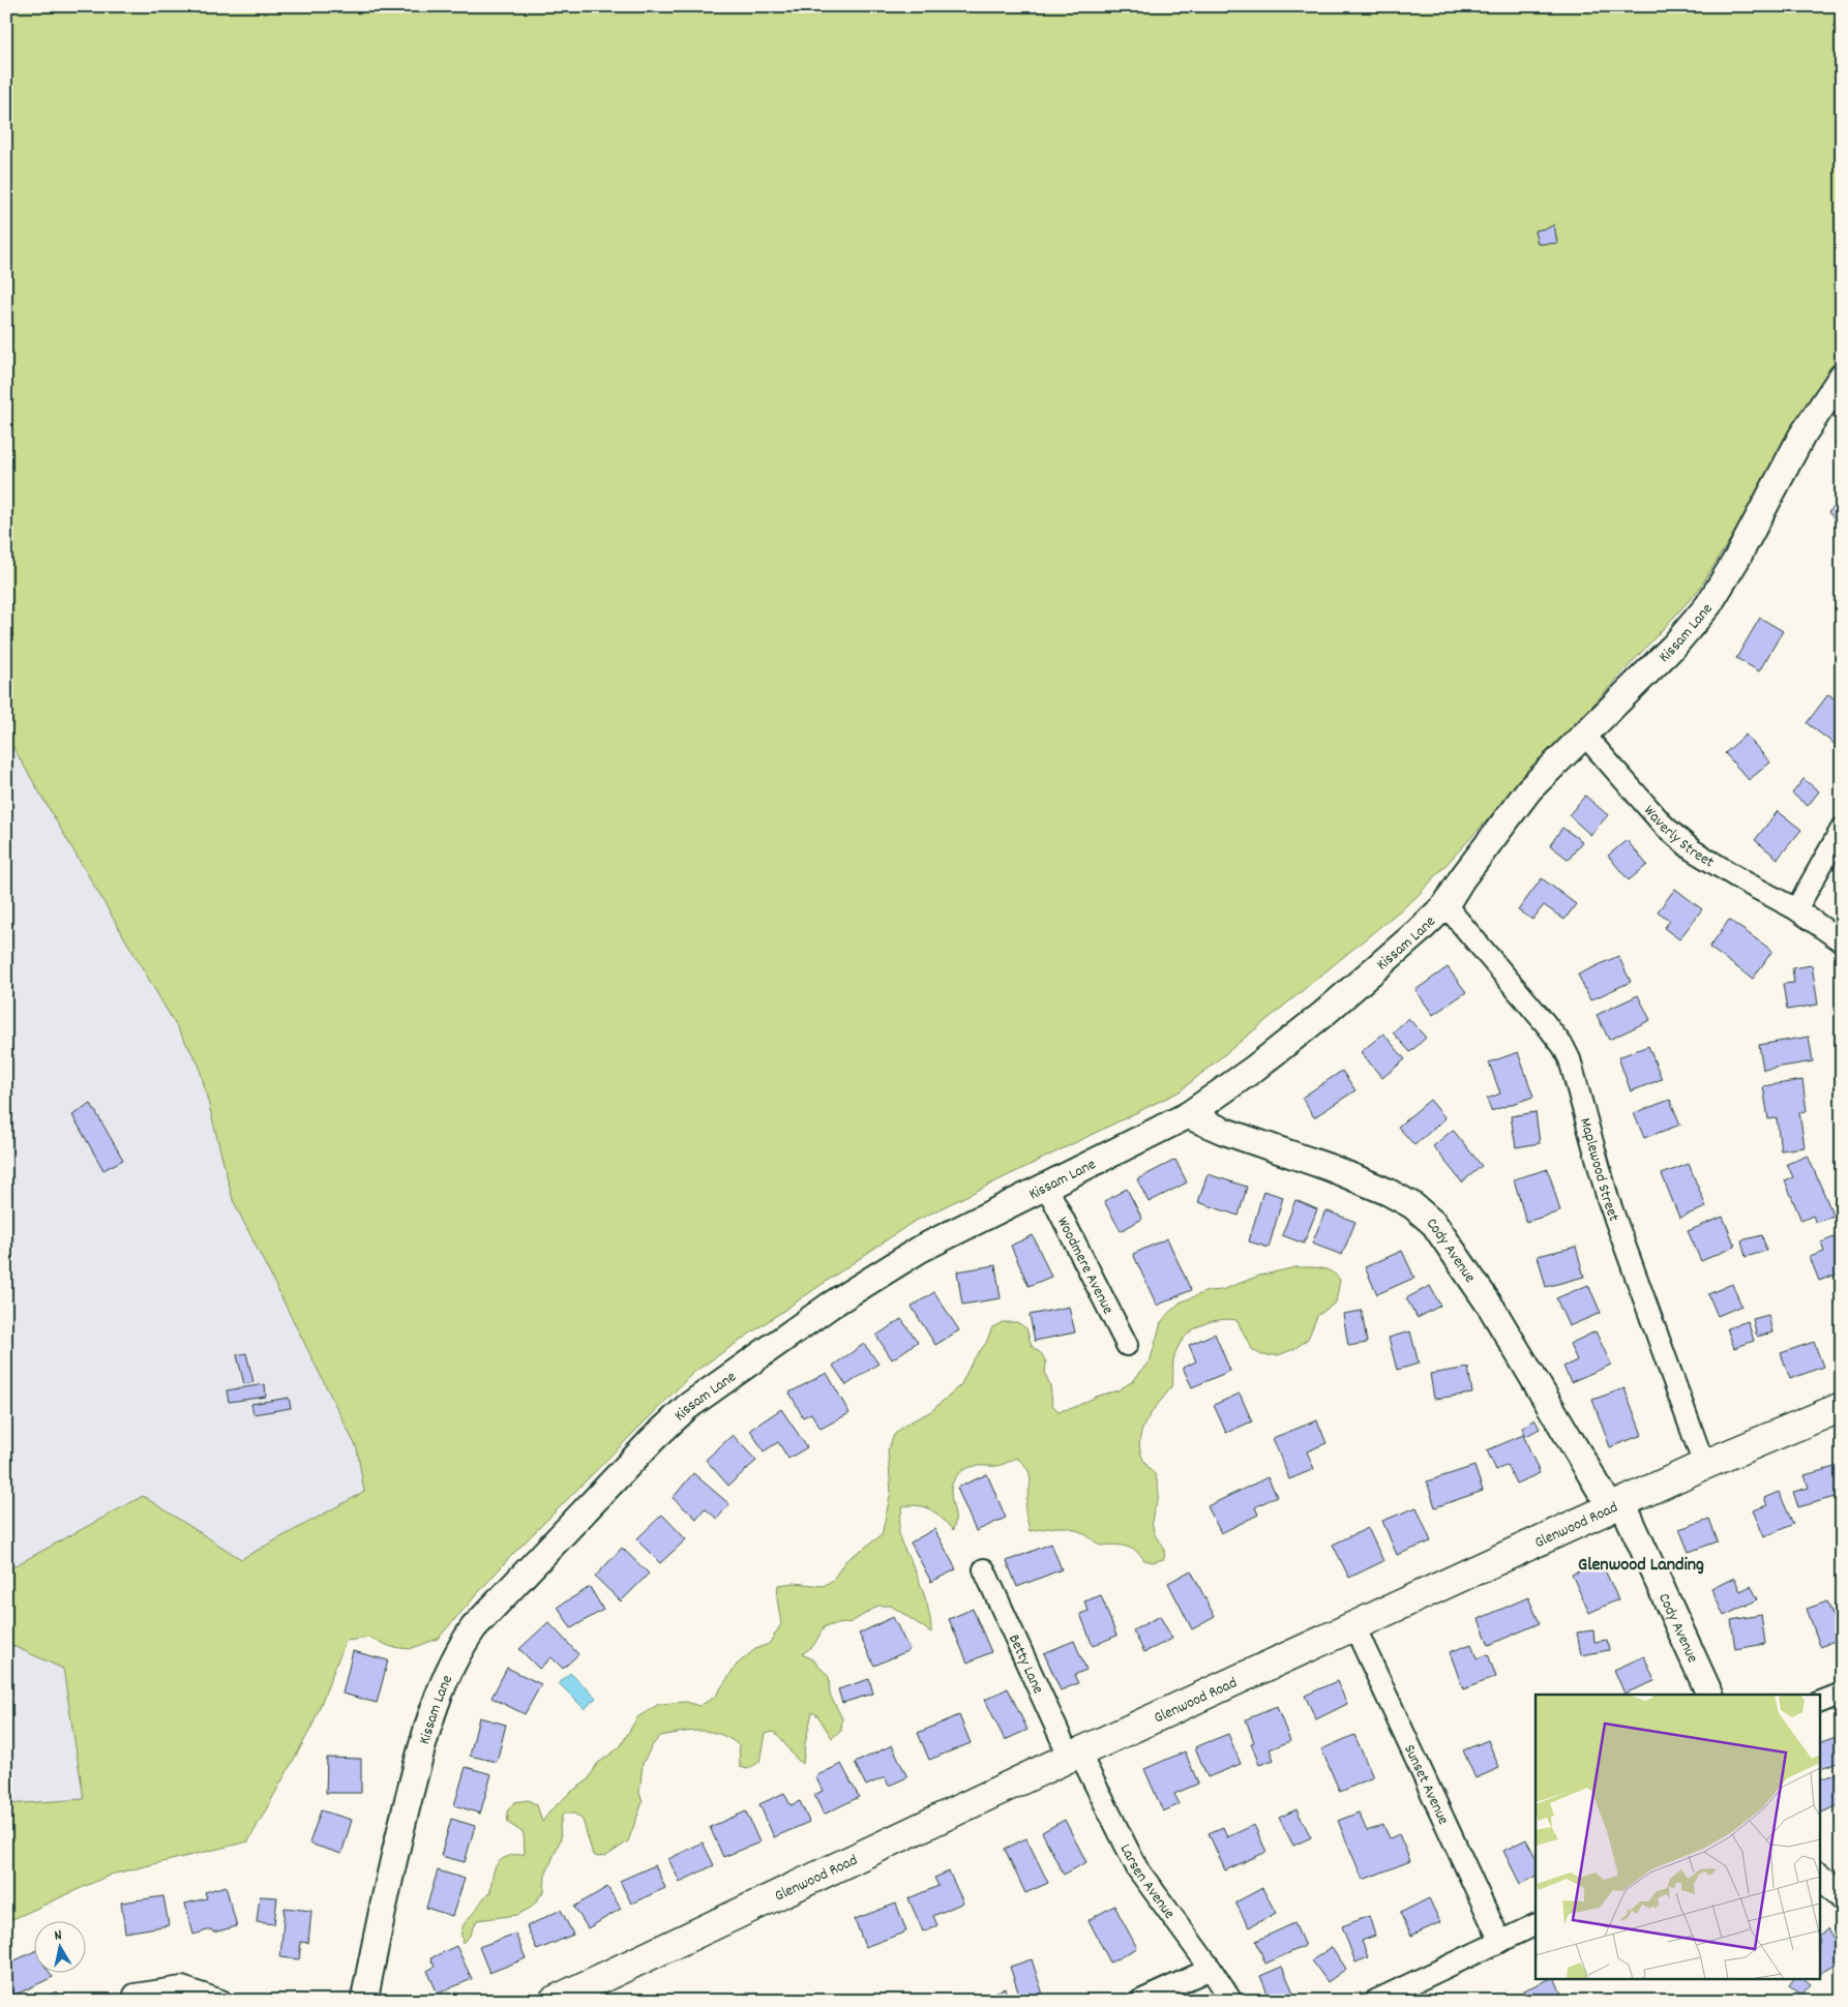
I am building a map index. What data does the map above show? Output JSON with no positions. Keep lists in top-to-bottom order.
{
  "streets": {
    "main road": ["Glenwood Road"],
    "street": [
      "Kissam Lane",
      "Waverly Street",
      "Maplewood Street",
      "Cody Avenue",
      "Woodmere Avenue",
      "Betty Lane",
      "Sunset Avenue",
      "Larsen Avenue"
    ]
  },
  "crossings": [
    ["Kissam Lane", "Waverly Street"],
    ["Kissam Lane", "Maplewood Street"],
    ["Kissam Lane", "Cody Avenue"],
    ["Kissam Lane", "Woodmere Avenue"],
    ["Maplewood Street", "Glenwood Road"],
    ["Cody Avenue", "Glenwood Road"],
    ["Glenwood Road", "Betty Lane"],
    ["Glenwood Road", "Sunset Avenue"],
    ["Glenwood Road", "Larsen Avenue"],
    ["Betty Lane", "Larsen Avenue"]
  ],
  "districts": ["Glenwood Landing"],
  "north": "top"
}
